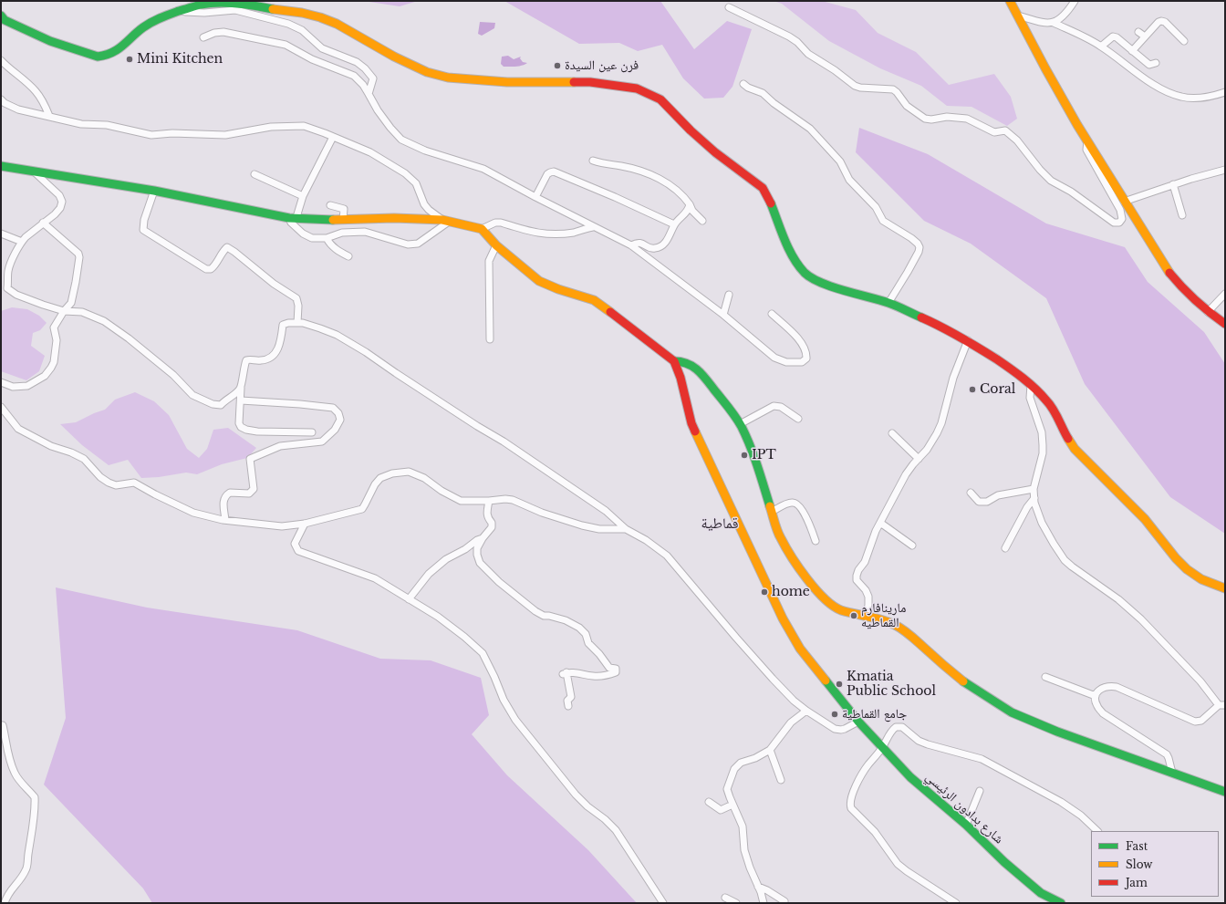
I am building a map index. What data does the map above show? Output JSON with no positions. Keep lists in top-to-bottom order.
{
  "streets": {
    "main road": ["شارع بدادون الرئيسي"]
  },
  "districts": ["قماطية"],
  "places": [
    "Mini Kitchen",
    "فرن عين السيدة",
    "Coral",
    "IPT",
    "home",
    "مارينافارم القماطيه",
    "Kmatia Public School",
    "جامع القماطية"
  ],
  "legend": ["Fast", "Slow", "Jam"]
}
